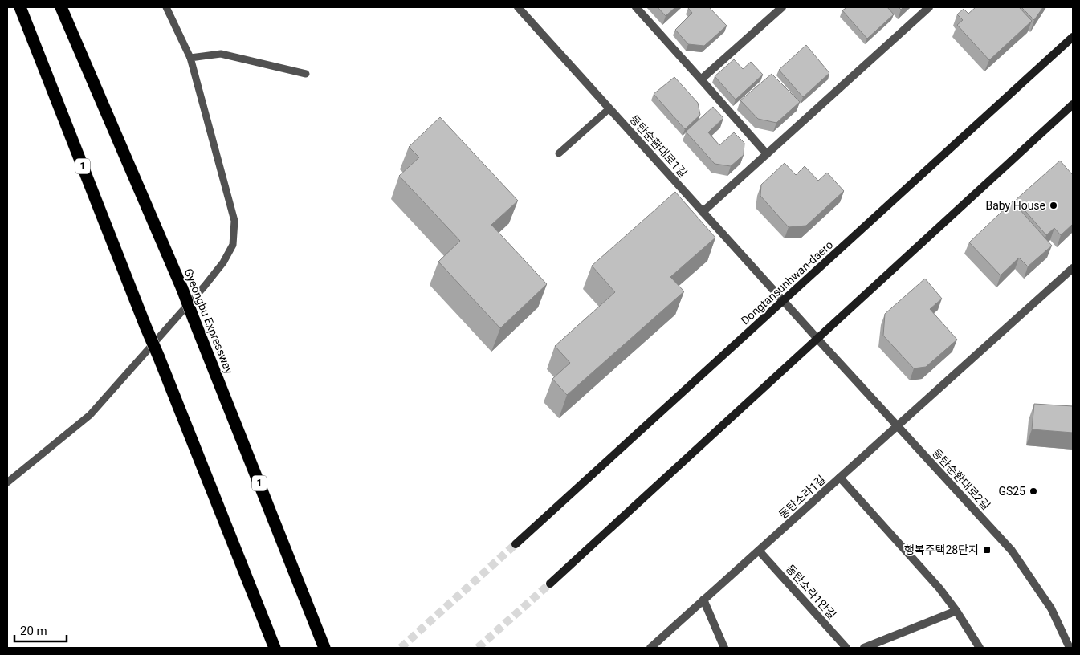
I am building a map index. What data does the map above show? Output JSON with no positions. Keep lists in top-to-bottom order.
{
  "streets": {
    "highway": ["1", "Gyeongbu Expressway"],
    "main road": ["Dongtansunhwan-daero"],
    "street": [
      "동탄순환대로1길",
      "동탄순환대로2길",
      "동탄소라1길",
      "동탄소라1안길"
    ]
  },
  "crossings": [
    ["동탄순환대로1길", "Dongtansunhwan-daero"],
    ["동탄순환대로1길", "동탄순환대로2길"],
    ["동탄소라1길", "동탄소라1안길"]
  ],
  "places": {
    "other": ["Baby House", "GS25"],
    "transit": ["행복주택28단지"]
  },
  "scale_bar": "20 m"
}
